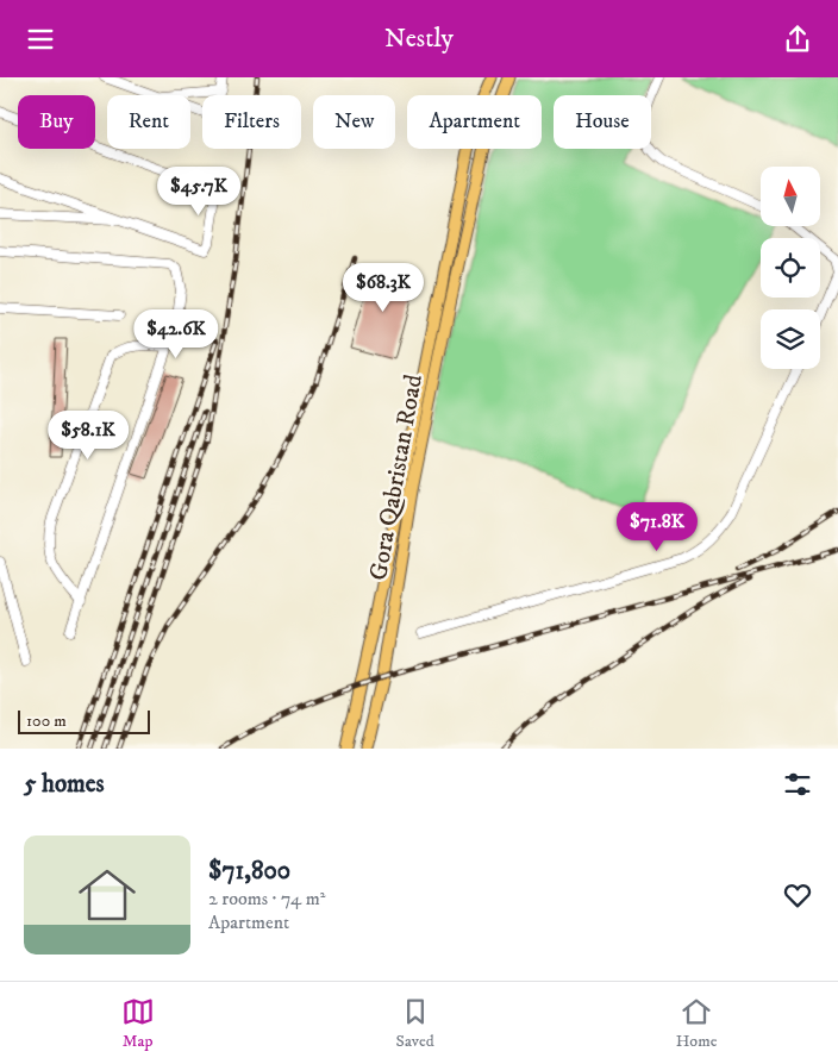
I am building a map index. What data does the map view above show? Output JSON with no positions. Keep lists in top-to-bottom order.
{
  "streets": {
    "main road": ["Gora Qabristan Road"]
  },
  "scale_bar": "100 m",
  "north": "top",
  "page": {
    "header": "Nestly",
    "chip": [
      "Buy",
      "Rent",
      "Filters",
      "New",
      "Apartment",
      "House"
    ],
    "price": [
      "$45.7K",
      "$68.3K",
      "$42.6K",
      "$58.1K",
      "$71.8K"
    ],
    "scale": "100 m",
    "heading": "5 homes",
    "list": [
      {
        "name": "$71,800",
        "note": "2 rooms · 74 m² · Apartment"
      }
    ],
    "tabs": ["Map", "Saved", "Home"]
  }
}
